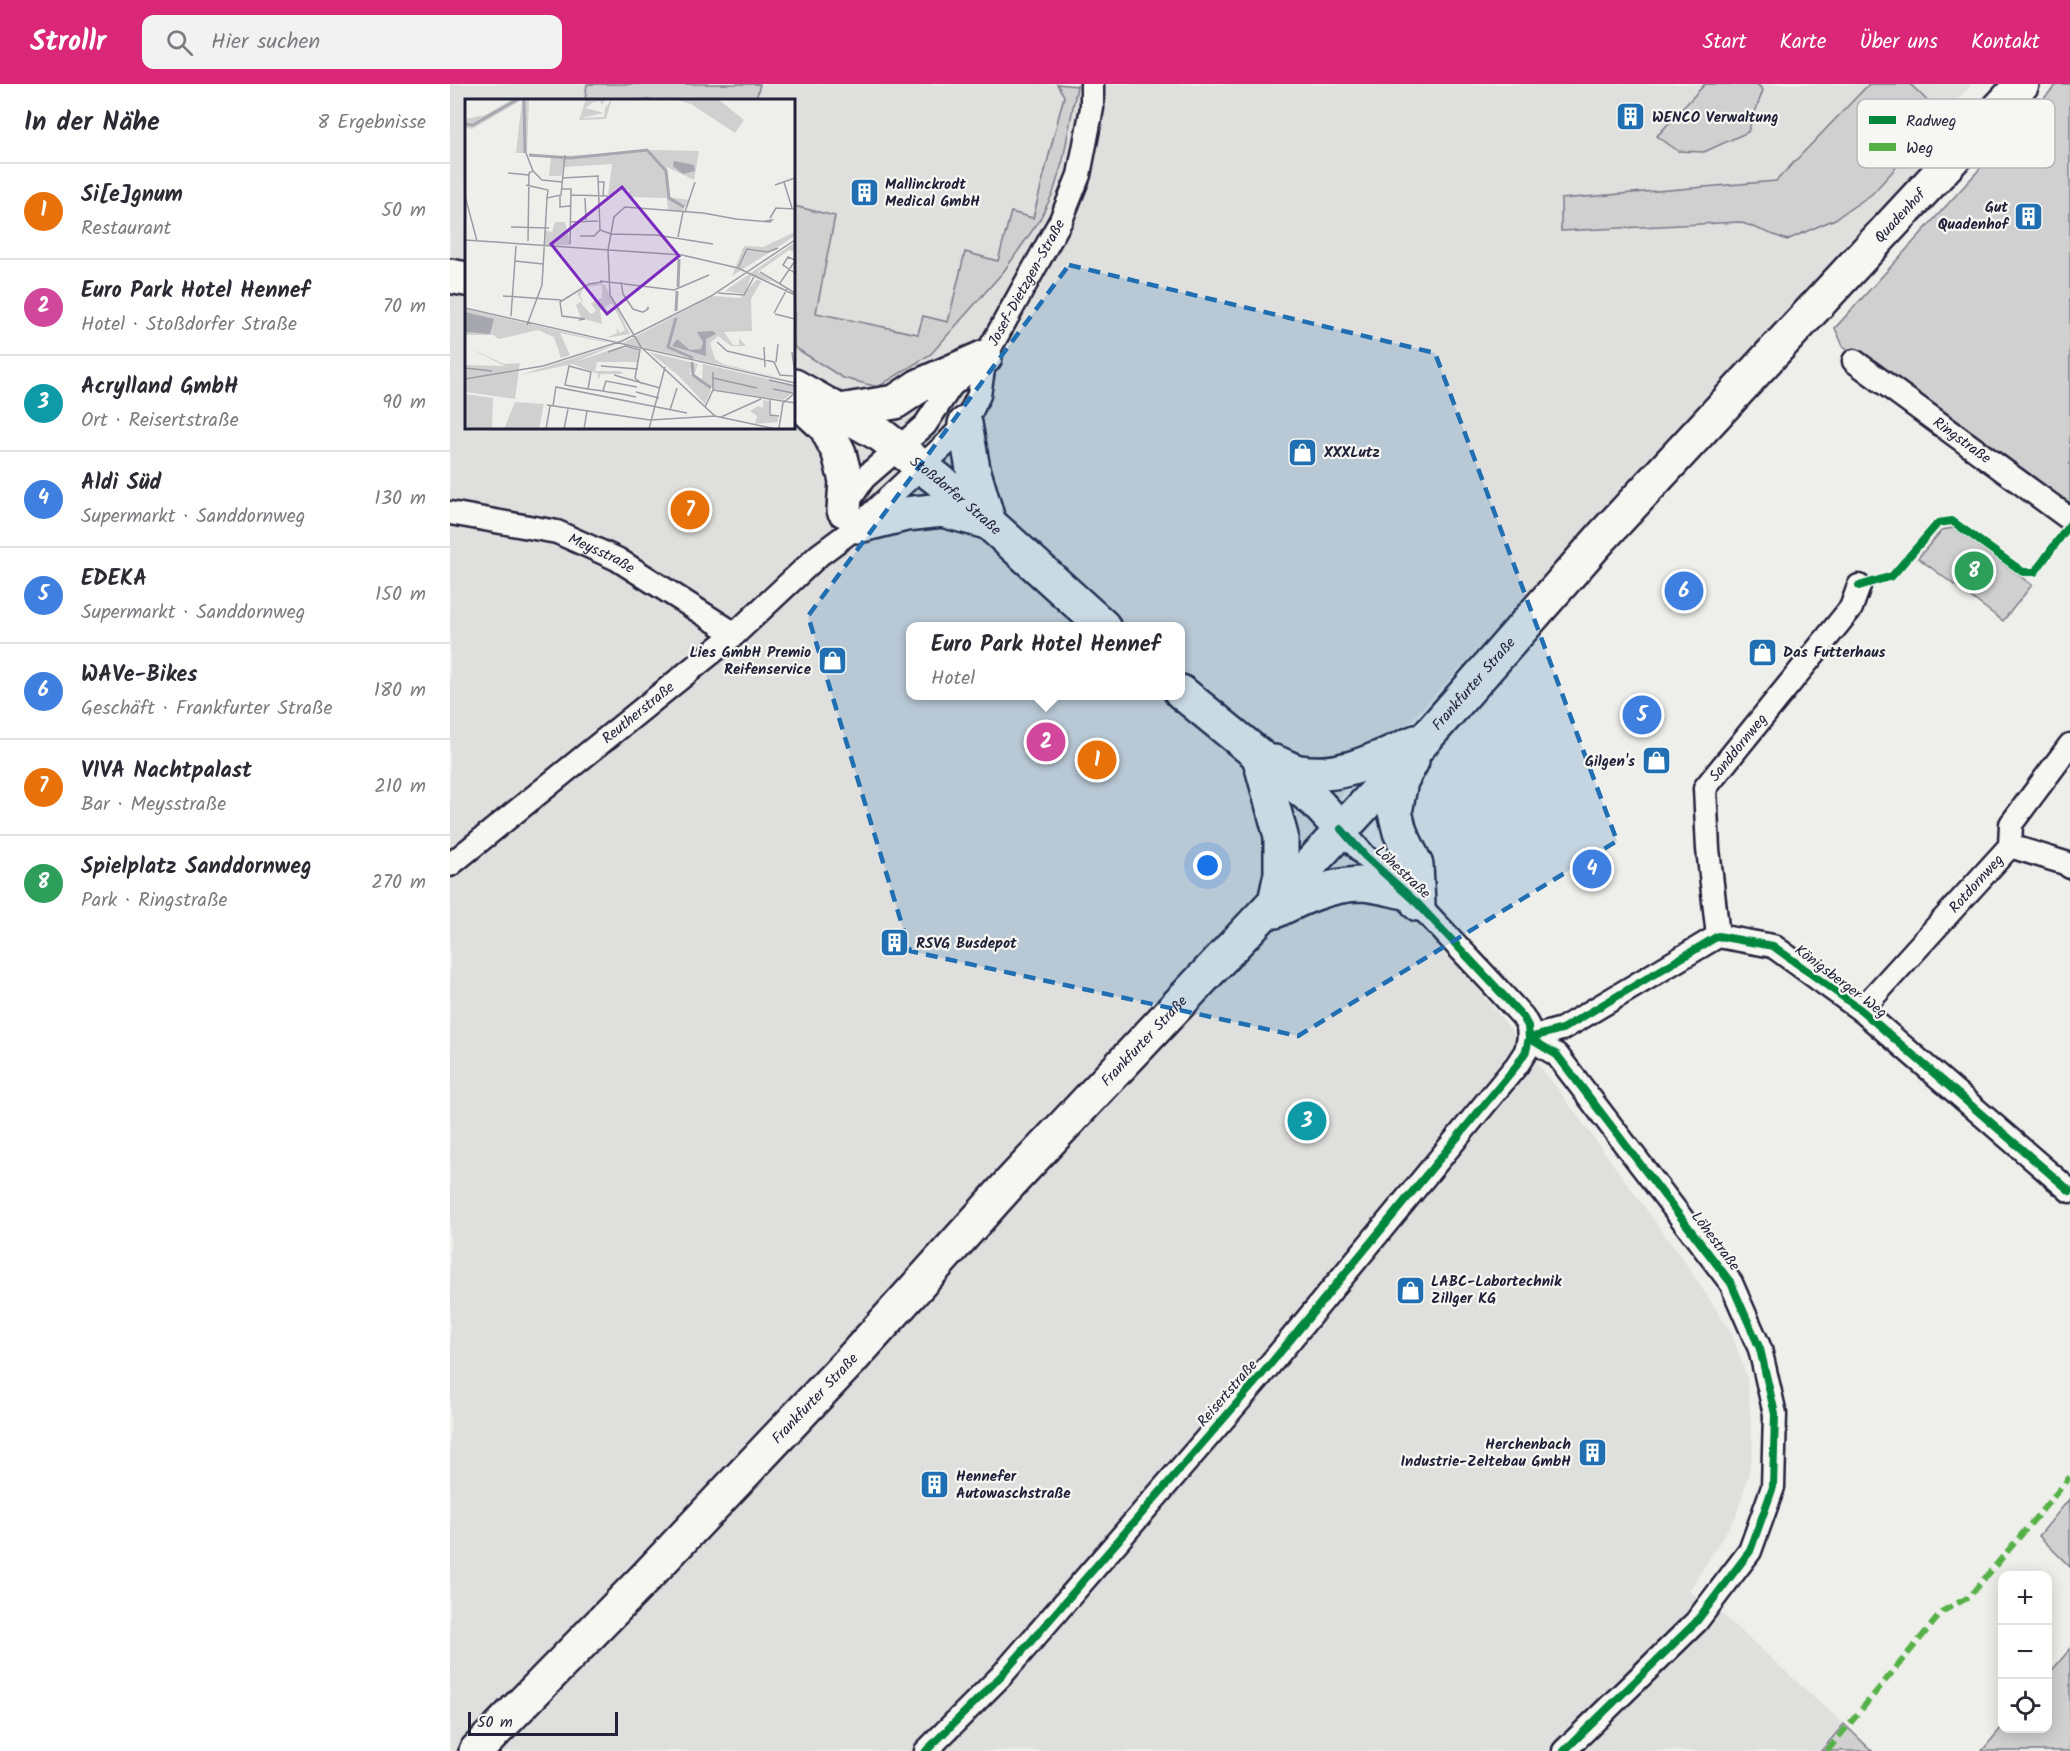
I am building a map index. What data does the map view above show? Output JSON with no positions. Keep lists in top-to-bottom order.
{
  "streets": {
    "main road": ["Quadenhof", "Stoßdorfer Straße", "Frankfurter Straße"],
    "street": [
      "Josef-Dietzgen-Straße",
      "Ringstraße",
      "Meysstraße",
      "Reutherstraße",
      "Sanddornweg",
      "Löhestraße",
      "Rotdornweg",
      "Königsberger Weg",
      "Reisertstraße"
    ]
  },
  "crossings": [
    ["Quadenhof", "Frankfurter Straße"],
    ["Josef-Dietzgen-Straße", "Stoßdorfer Straße"],
    ["Josef-Dietzgen-Straße", "Reutherstraße"],
    ["Stoßdorfer Straße", "Reutherstraße"],
    ["Meysstraße", "Reutherstraße"],
    ["Frankfurter Straße", "Löhestraße"],
    ["Sanddornweg", "Königsberger Weg"],
    ["Löhestraße", "Reisertstraße"],
    ["Rotdornweg", "Königsberger Weg"]
  ],
  "places": {
    "building": [
      "WENCO Verwaltung",
      "Mallinckrodt Medical GmbH",
      "Gut Quadenhof",
      "RSVG Busdepot",
      "Herchenbach Industrie-Zeltebau GmbH",
      "Hennefer Autowaschstraße"
    ],
    "shop": [
      "XXXLutz",
      "Das Futterhaus",
      "Lies GmbH Premio Reifenservice",
      "Gilgen's",
      "LABC-Labortechnik Zillger KG"
    ]
  },
  "legend": ["Radweg", "Weg"],
  "scale_bar": "50 m",
  "page": {
    "header": "Strollr",
    "search": "Hier suchen",
    "nav": [
      "Start",
      "Karte",
      "Über uns",
      "Kontakt"
    ],
    "heading": ["In der Nähe", "8 Ergebnisse"],
    "list": [
      {
        "mark": "1",
        "name": "Si[e]gnum",
        "note": "Restaurant",
        "value": "50 m"
      },
      {
        "mark": "2",
        "name": "Euro Park Hotel Hennef",
        "note": "Hotel · Stoßdorfer Straße",
        "value": "70 m"
      },
      {
        "mark": "3",
        "name": "Acrylland GmbH",
        "note": "Ort · Reisertstraße",
        "value": "90 m"
      },
      {
        "mark": "4",
        "name": "Aldi Süd",
        "note": "Supermarkt · Sanddornweg",
        "value": "130 m"
      },
      {
        "mark": "5",
        "name": "EDEKA",
        "note": "Supermarkt · Sanddornweg",
        "value": "150 m"
      },
      {
        "mark": "6",
        "name": "WAVe-Bikes",
        "note": "Geschäft · Frankfurter Straße",
        "value": "180 m"
      },
      {
        "mark": "7",
        "name": "VIVA Nachtpalast",
        "note": "Bar · Meysstraße",
        "value": "210 m"
      },
      {
        "mark": "8",
        "name": "Spielplatz Sanddornweg",
        "note": "Park · Ringstraße",
        "value": "270 m"
      }
    ],
    "pins": [
      "7",
      "8",
      "6",
      "5",
      "2",
      "1",
      "4",
      "3"
    ],
    "popup": ["Euro Park Hotel Hennef", "Hotel"],
    "map_buttons": ["+", "−"],
    "scale": "50 m"
  }
}
